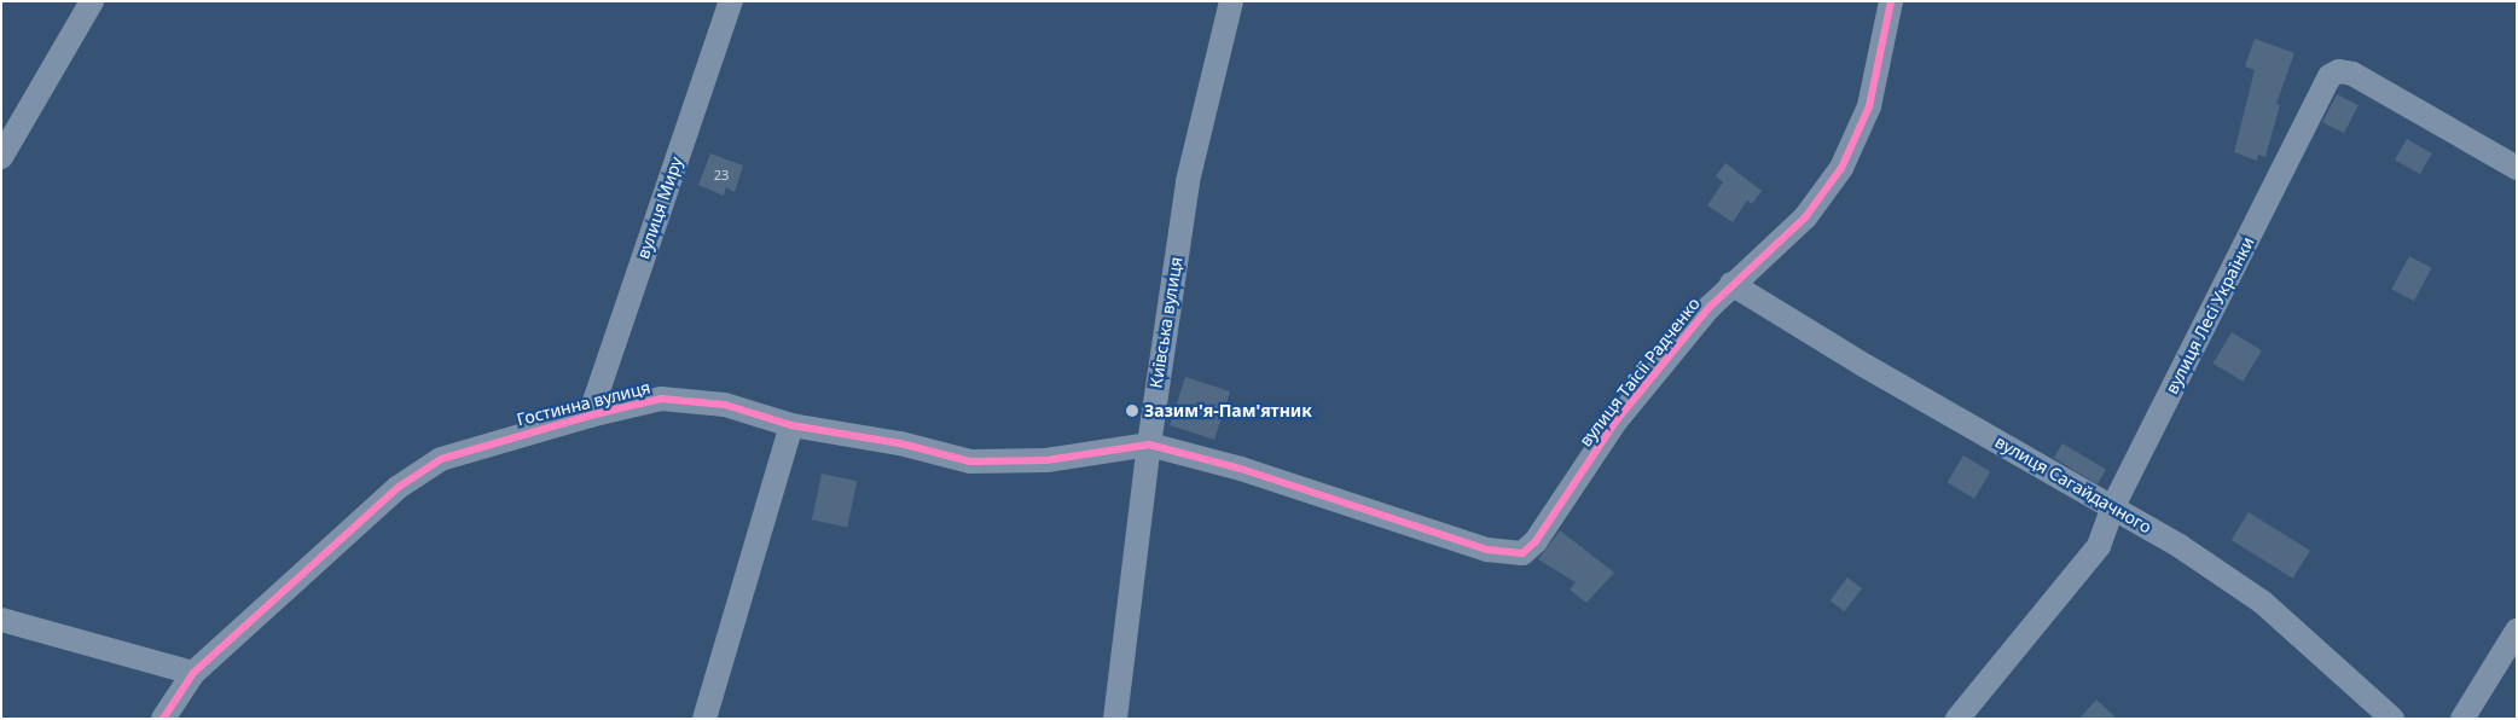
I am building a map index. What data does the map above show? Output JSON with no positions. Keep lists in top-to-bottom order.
{
  "streets": {
    "street": [
      "вулиця Миру",
      "вулиця Лесі Українки",
      "Київська вулиця",
      "вулиця Таїсії Радченко",
      "Гостинна вулиця",
      "вулиця Сагайдачного"
    ]
  },
  "crossings": [
    ["вулиця Миру", "Гостинна вулиця"],
    ["вулиця Лесі Українки", "вулиця Сагайдачного"],
    ["Київська вулиця", "вулиця Таїсії Радченко"],
    ["Київська вулиця", "Гостинна вулиця"],
    ["вулиця Таїсії Радченко", "Гостинна вулиця"],
    ["вулиця Таїсії Радченко", "вулиця Сагайдачного"]
  ],
  "places": ["Зазим'я-Пам'ятник"],
  "house_numbers": ["23"]
}
